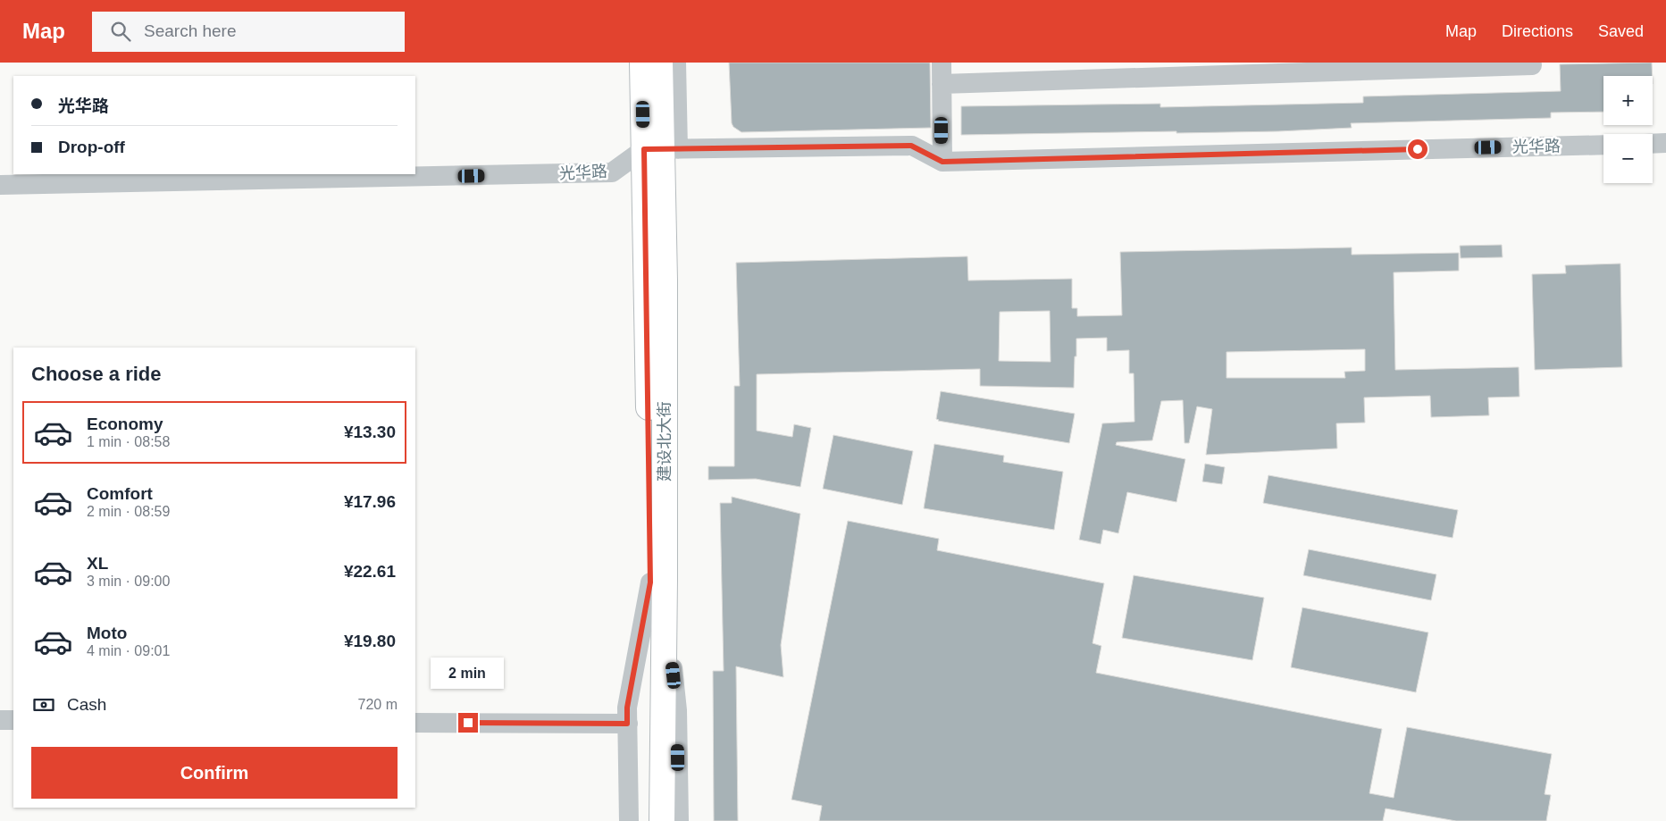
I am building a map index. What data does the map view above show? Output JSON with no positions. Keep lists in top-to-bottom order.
{
  "streets": {
    "main road": ["建设北大街"],
    "street": ["光华路"]
  },
  "crossings": [
    ["光华路", "建设北大街"]
  ],
  "page": {
    "header": "Map",
    "search": "Search here",
    "nav": ["Map", "Directions", "Saved"],
    "map_buttons": ["+", "−"],
    "banner": ["光华路", "Drop-off"],
    "heading": "Choose a ride",
    "list": [
      {
        "name": "Economy",
        "note": "1 min · 08:58",
        "value": "¥13.30"
      },
      {
        "name": "Comfort",
        "note": "2 min · 08:59",
        "value": "¥17.96"
      },
      {
        "name": "XL",
        "note": "3 min · 09:00",
        "value": "¥22.61"
      },
      {
        "name": "Moto",
        "note": "4 min · 09:01",
        "value": "¥19.80"
      }
    ],
    "bubble": "2 min",
    "pay": ["Cash", "720 m"],
    "buttons": "Confirm"
  }
}
